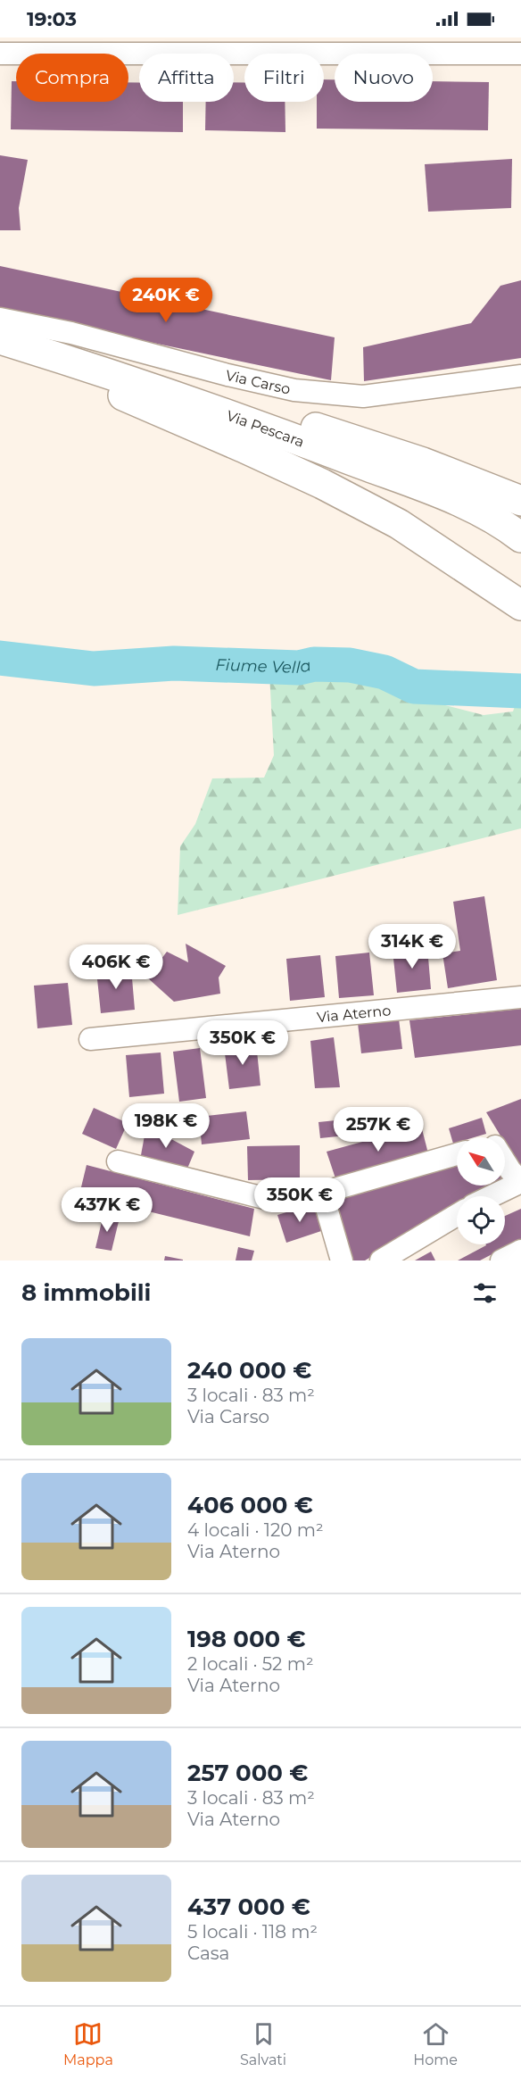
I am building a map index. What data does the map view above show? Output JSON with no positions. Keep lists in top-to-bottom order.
{
  "streets": {
    "street": ["Via Carso", "Via Pescara", "Via Aterno"]
  },
  "water": ["Fiume Vella"],
  "north": "top left",
  "page": {
    "status": "19:03",
    "chip": [
      "Compra",
      "Affitta",
      "Filtri",
      "Nuovo"
    ],
    "price": [
      "240K €",
      "314K €",
      "406K €",
      "350K €",
      "198K €",
      "257K €",
      "350K €",
      "437K €"
    ],
    "heading": "8 immobili",
    "list": [
      {
        "name": "240 000 €",
        "note": "3 locali · 83 m² · Via Carso"
      },
      {
        "name": "406 000 €",
        "note": "4 locali · 120 m² · Via Aterno"
      },
      {
        "name": "198 000 €",
        "note": "2 locali · 52 m² · Via Aterno"
      },
      {
        "name": "257 000 €",
        "note": "3 locali · 83 m² · Via Aterno"
      },
      {
        "name": "437 000 €",
        "note": "5 locali · 118 m² · Casa"
      }
    ],
    "tabs": ["Mappa", "Salvati", "Home"]
  }
}
